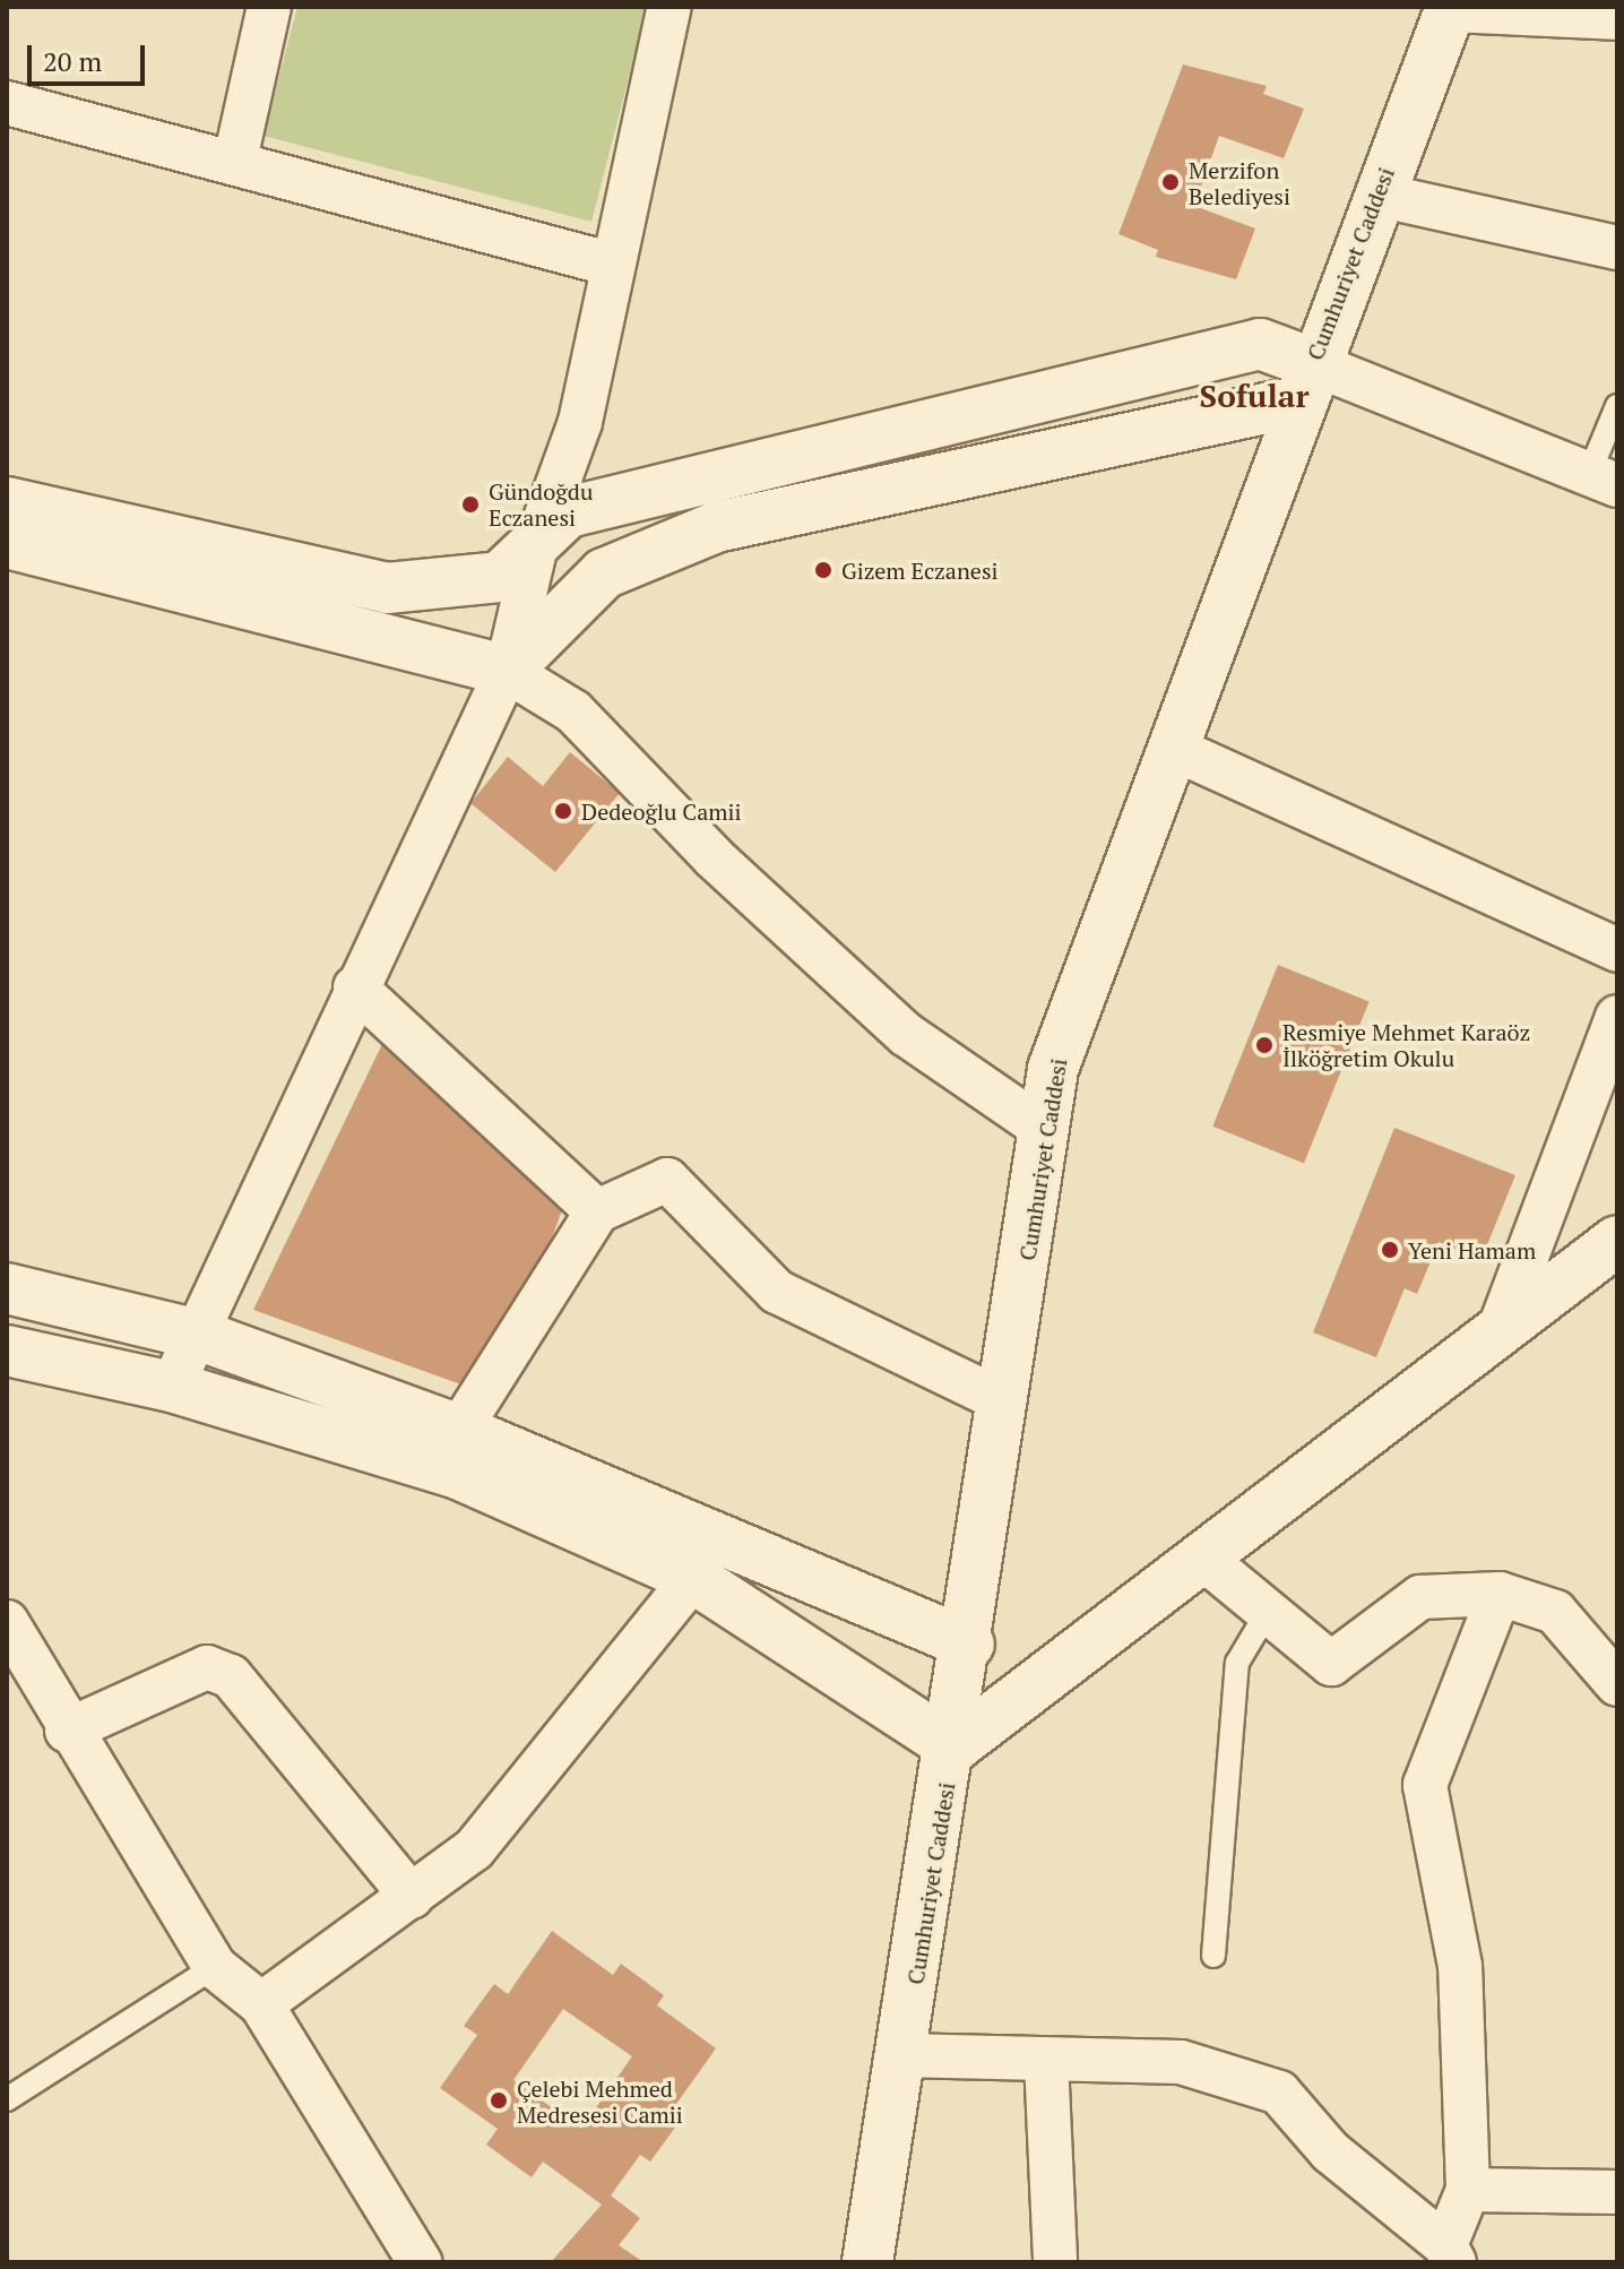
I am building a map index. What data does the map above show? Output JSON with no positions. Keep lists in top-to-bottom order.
{
  "streets": {
    "street": ["Cumhuriyet Caddesi"]
  },
  "districts": ["Sofular"],
  "places": [
    "Merzifon Belediyesi",
    "Gündoğdu Eczanesi",
    "Gizem Eczanesi",
    "Dedeoğlu Camii",
    "Resmiye Mehmet Karaöz İlköğretim Okulu",
    "Yeni Hamam",
    "Çelebi Mehmed Medresesi Camii"
  ],
  "scale_bar": "20 m"
}
